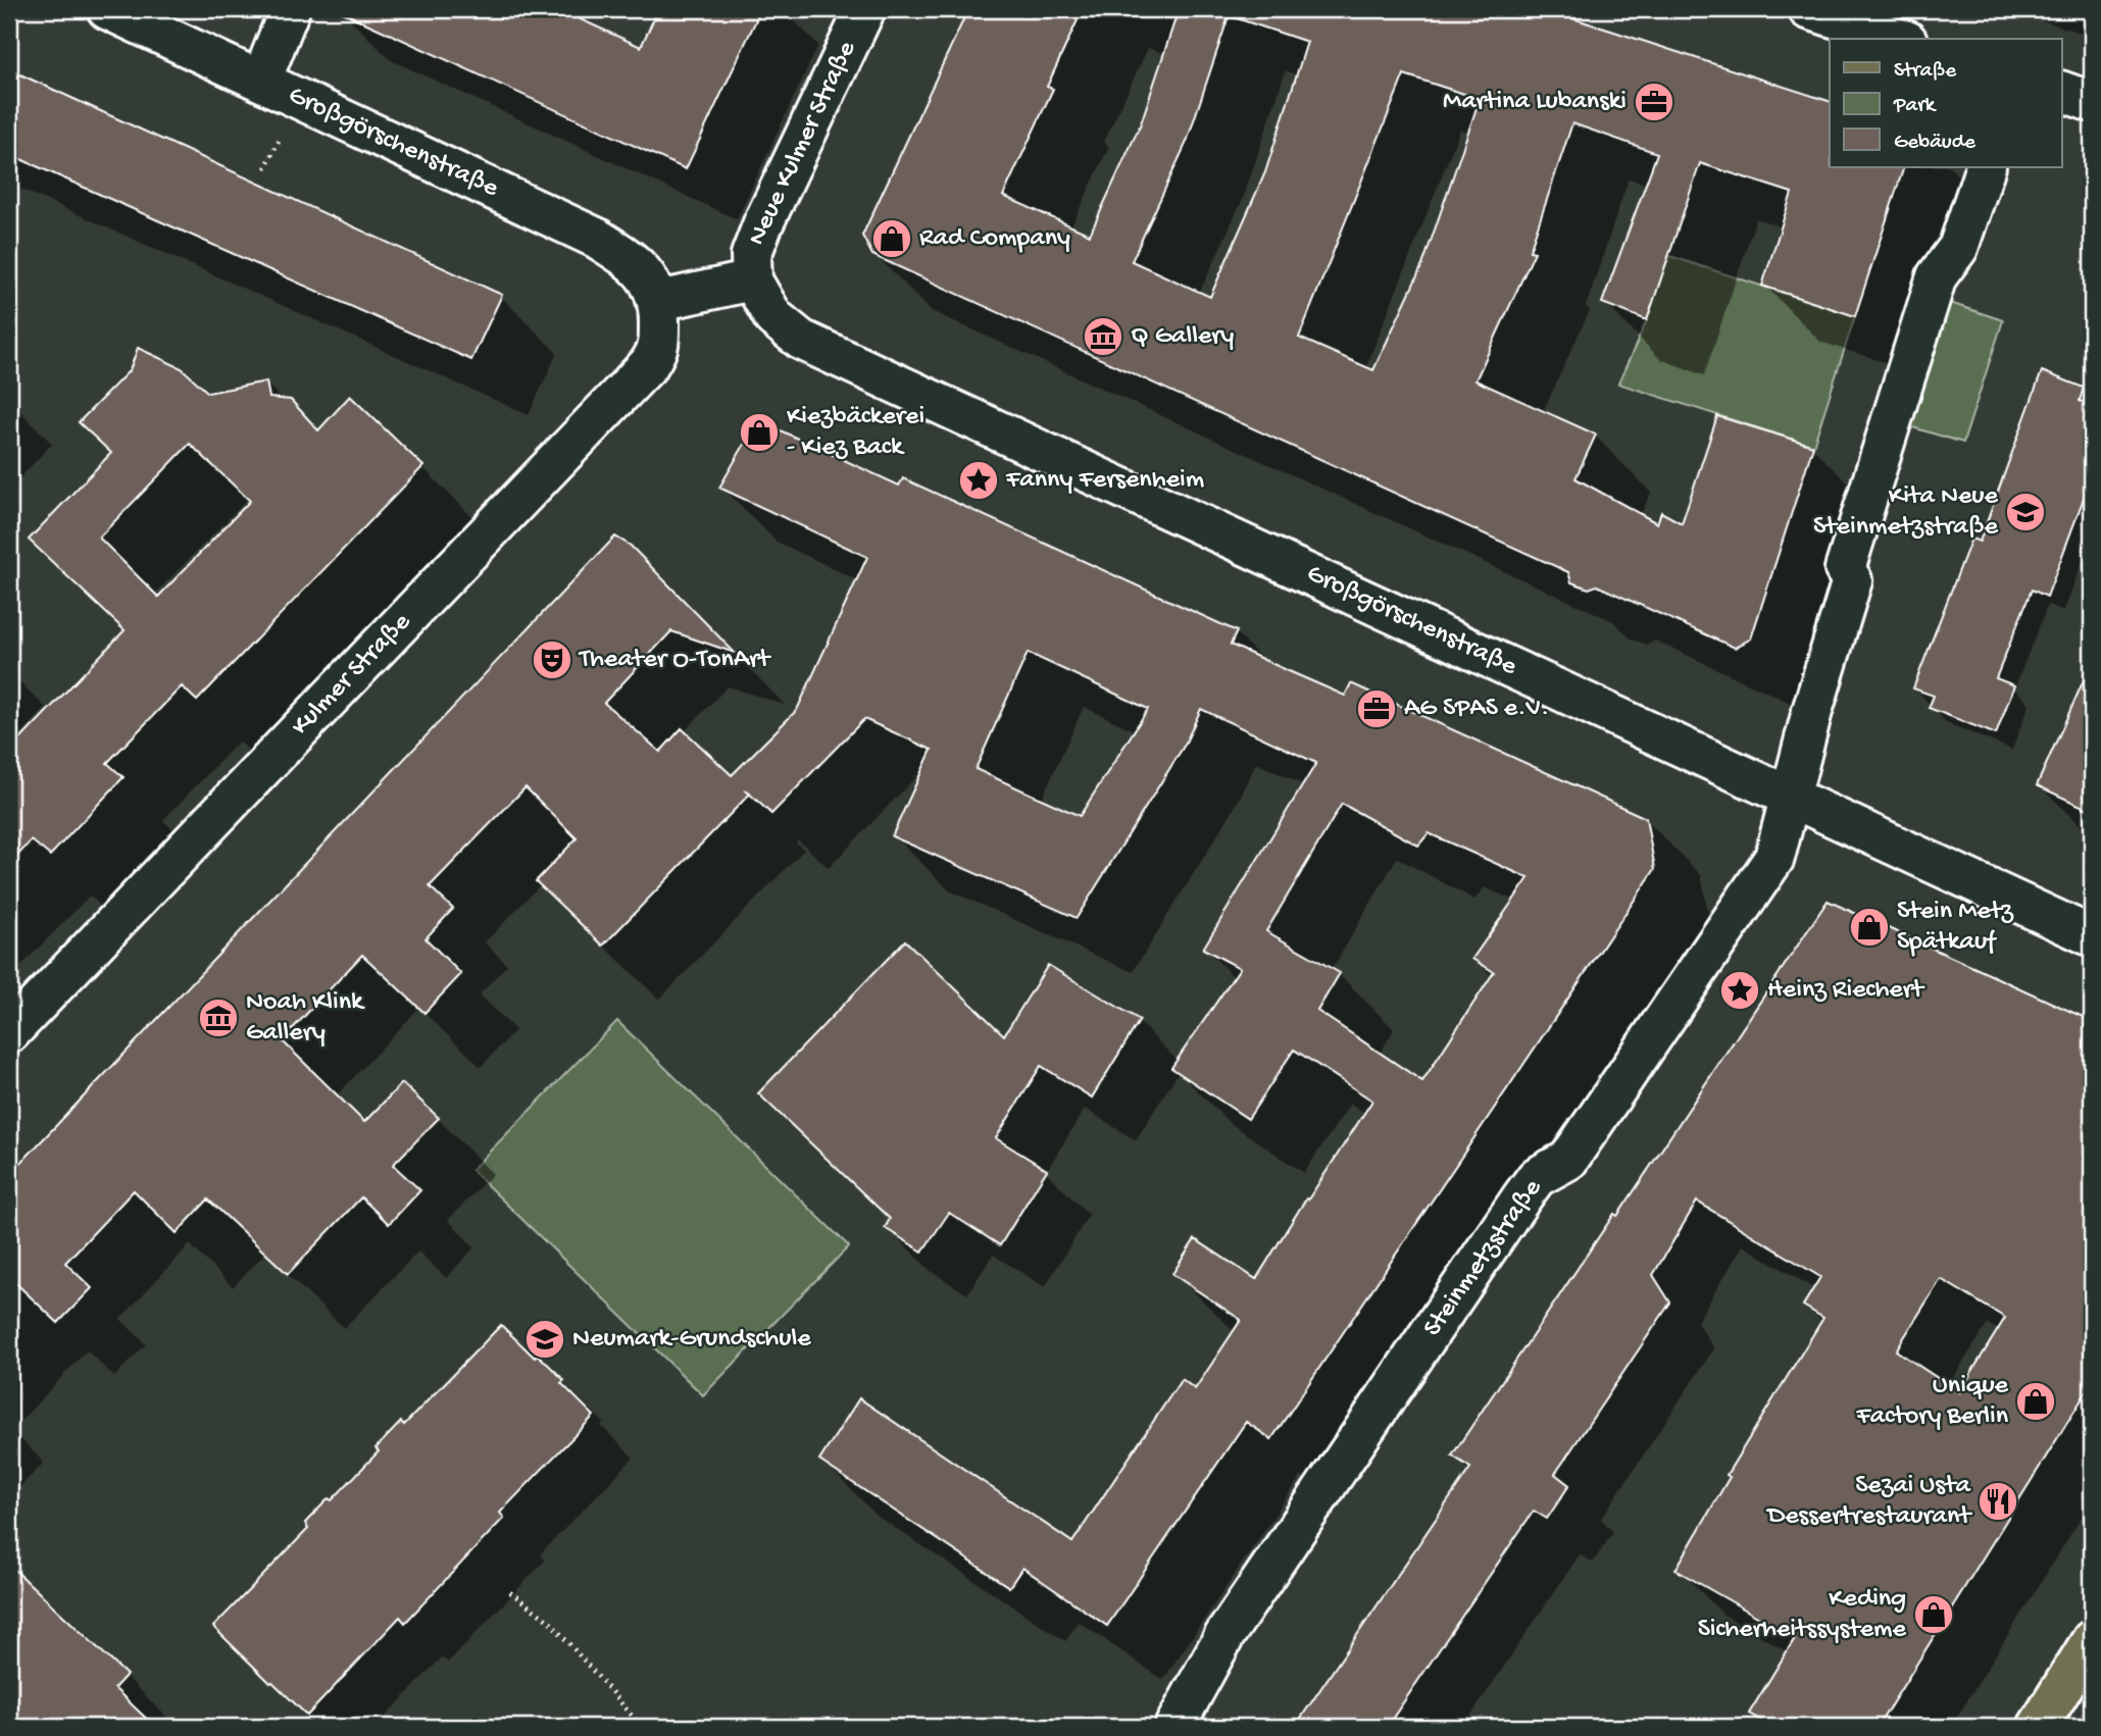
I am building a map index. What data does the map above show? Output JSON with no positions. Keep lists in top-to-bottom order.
{
  "streets": {
    "street": [
      "Großgörschenstraße",
      "Neue Kulmer Straße",
      "Kulmer Straße",
      "Steinmetzstraße"
    ]
  },
  "crossings": [
    ["Großgörschenstraße", "Neue Kulmer Straße"],
    ["Großgörschenstraße", "Kulmer Straße"],
    ["Großgörschenstraße", "Steinmetzstraße"]
  ],
  "places": {
    "office": ["Martina Lubanski", "AG SPAS e.V."],
    "shop": [
      "Rad Company",
      "Kiezbäckerei - Kiez Back",
      "Stein Metz Spätkauf",
      "Unique Factory Berlin",
      "Keding Sicherheitssysteme"
    ],
    "museum": ["Q Gallery", "Noah Klink Gallery"],
    "place": ["Fanny Fersenheim", "Heinz Riechert"],
    "school or university": ["Kita Neue Steinmetzstraße", "Neumark-Grundschule"],
    "theatre": ["Theater O-TonArt"],
    "restaurant": ["Sezai Usta Dessertrestaurant"]
  },
  "legend": ["Straße", "Park", "Gebäude"]
}
